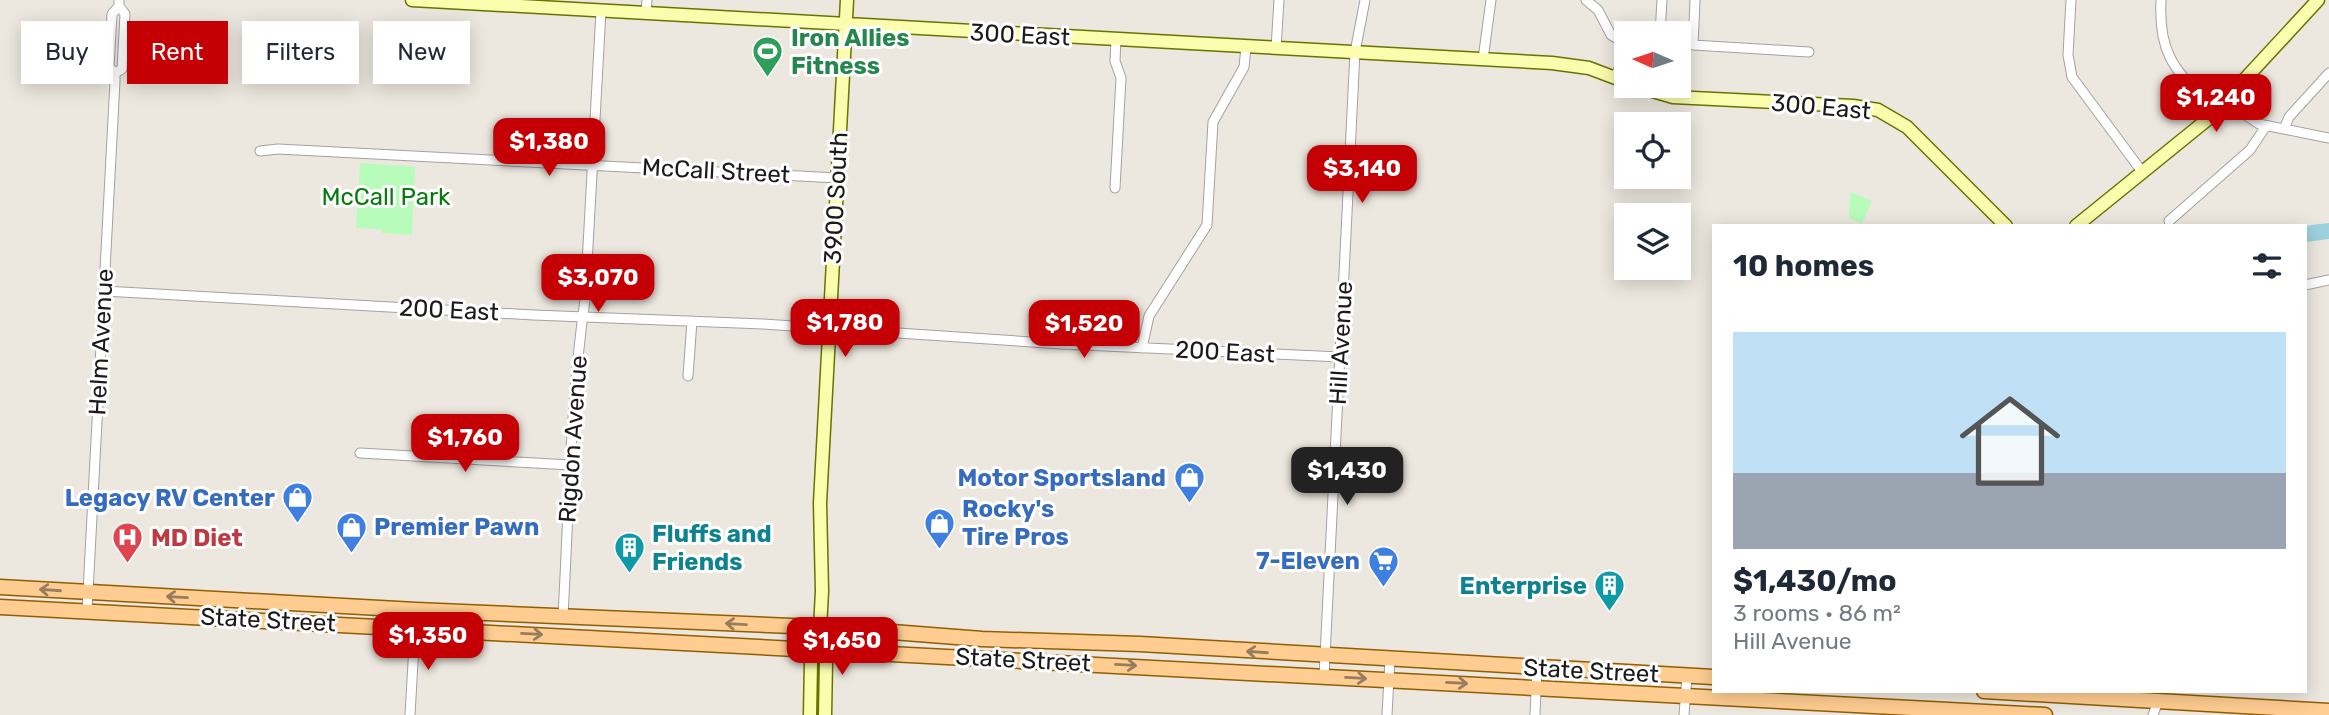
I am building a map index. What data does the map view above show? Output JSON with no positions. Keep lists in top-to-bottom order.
{
  "streets": {
    "main road": ["State Street"],
    "street": [
      "300 East",
      "McCall Street",
      "3900 South",
      "200 East",
      "Helm Avenue",
      "Hill Avenue",
      "Rigdon Avenue"
    ]
  },
  "crossings": [
    ["300 East", "3900 South"],
    ["300 East", "Hill Avenue"],
    ["300 East", "Rigdon Avenue"],
    ["McCall Street", "3900 South"],
    ["McCall Street", "Rigdon Avenue"],
    ["3900 South", "200 East"],
    ["3900 South", "State Street"],
    ["200 East", "Helm Avenue"],
    ["200 East", "Hill Avenue"],
    ["200 East", "Rigdon Avenue"],
    ["Helm Avenue", "State Street"],
    ["Hill Avenue", "State Street"],
    ["Rigdon Avenue", "State Street"]
  ],
  "parks": ["McCall Park"],
  "places": {
    "sports": ["Iron Allies Fitness"],
    "shop": [
      "Motor Sportsland",
      "Legacy RV Center",
      "Rocky's Tire Pros",
      "Premier Pawn"
    ],
    "hospital": ["MD Diet"],
    "building": ["Fluffs and Friends", "Enterprise"],
    "supermarket": ["7-Eleven"]
  },
  "north": "left",
  "page": {
    "chip": [
      "Buy",
      "Rent",
      "Filters",
      "New"
    ],
    "price": [
      "$1,240",
      "$1,380",
      "$3,140",
      "$3,070",
      "$1,780",
      "$1,520",
      "$1,760",
      "$1,430",
      "$1,350",
      "$1,650"
    ],
    "heading": "10 homes",
    "list": [
      {
        "name": "$1,430/mo",
        "note": "3 rooms · 86 m² · Hill Avenue"
      }
    ]
  }
}
